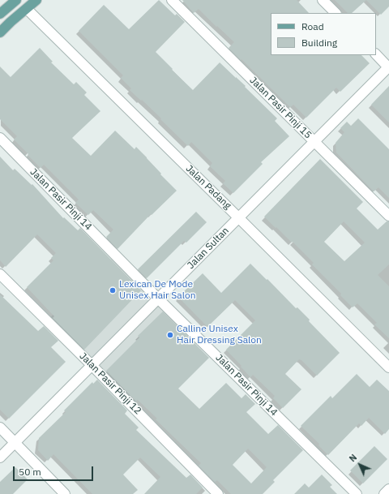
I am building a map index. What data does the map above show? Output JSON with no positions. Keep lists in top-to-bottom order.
{
  "streets": {
    "street": [
      "Jalan Pasir Pinji 15",
      "Jalan Padang",
      "Jalan Pasir Pinji 14",
      "Jalan Sultan",
      "Jalan Pasir Pinji 12"
    ]
  },
  "crossings": [
    ["Jalan Pasir Pinji 15", "Jalan Sultan"],
    ["Jalan Padang", "Jalan Sultan"],
    ["Jalan Pasir Pinji 14", "Jalan Sultan"],
    ["Jalan Sultan", "Jalan Pasir Pinji 12"]
  ],
  "places": ["Lexican De Mode Unisex Hair Salon", "Calline Unisex Hair Dressing Salon"],
  "legend": ["Road", "Building"],
  "scale_bar": "50 m",
  "north": "top left"
}
